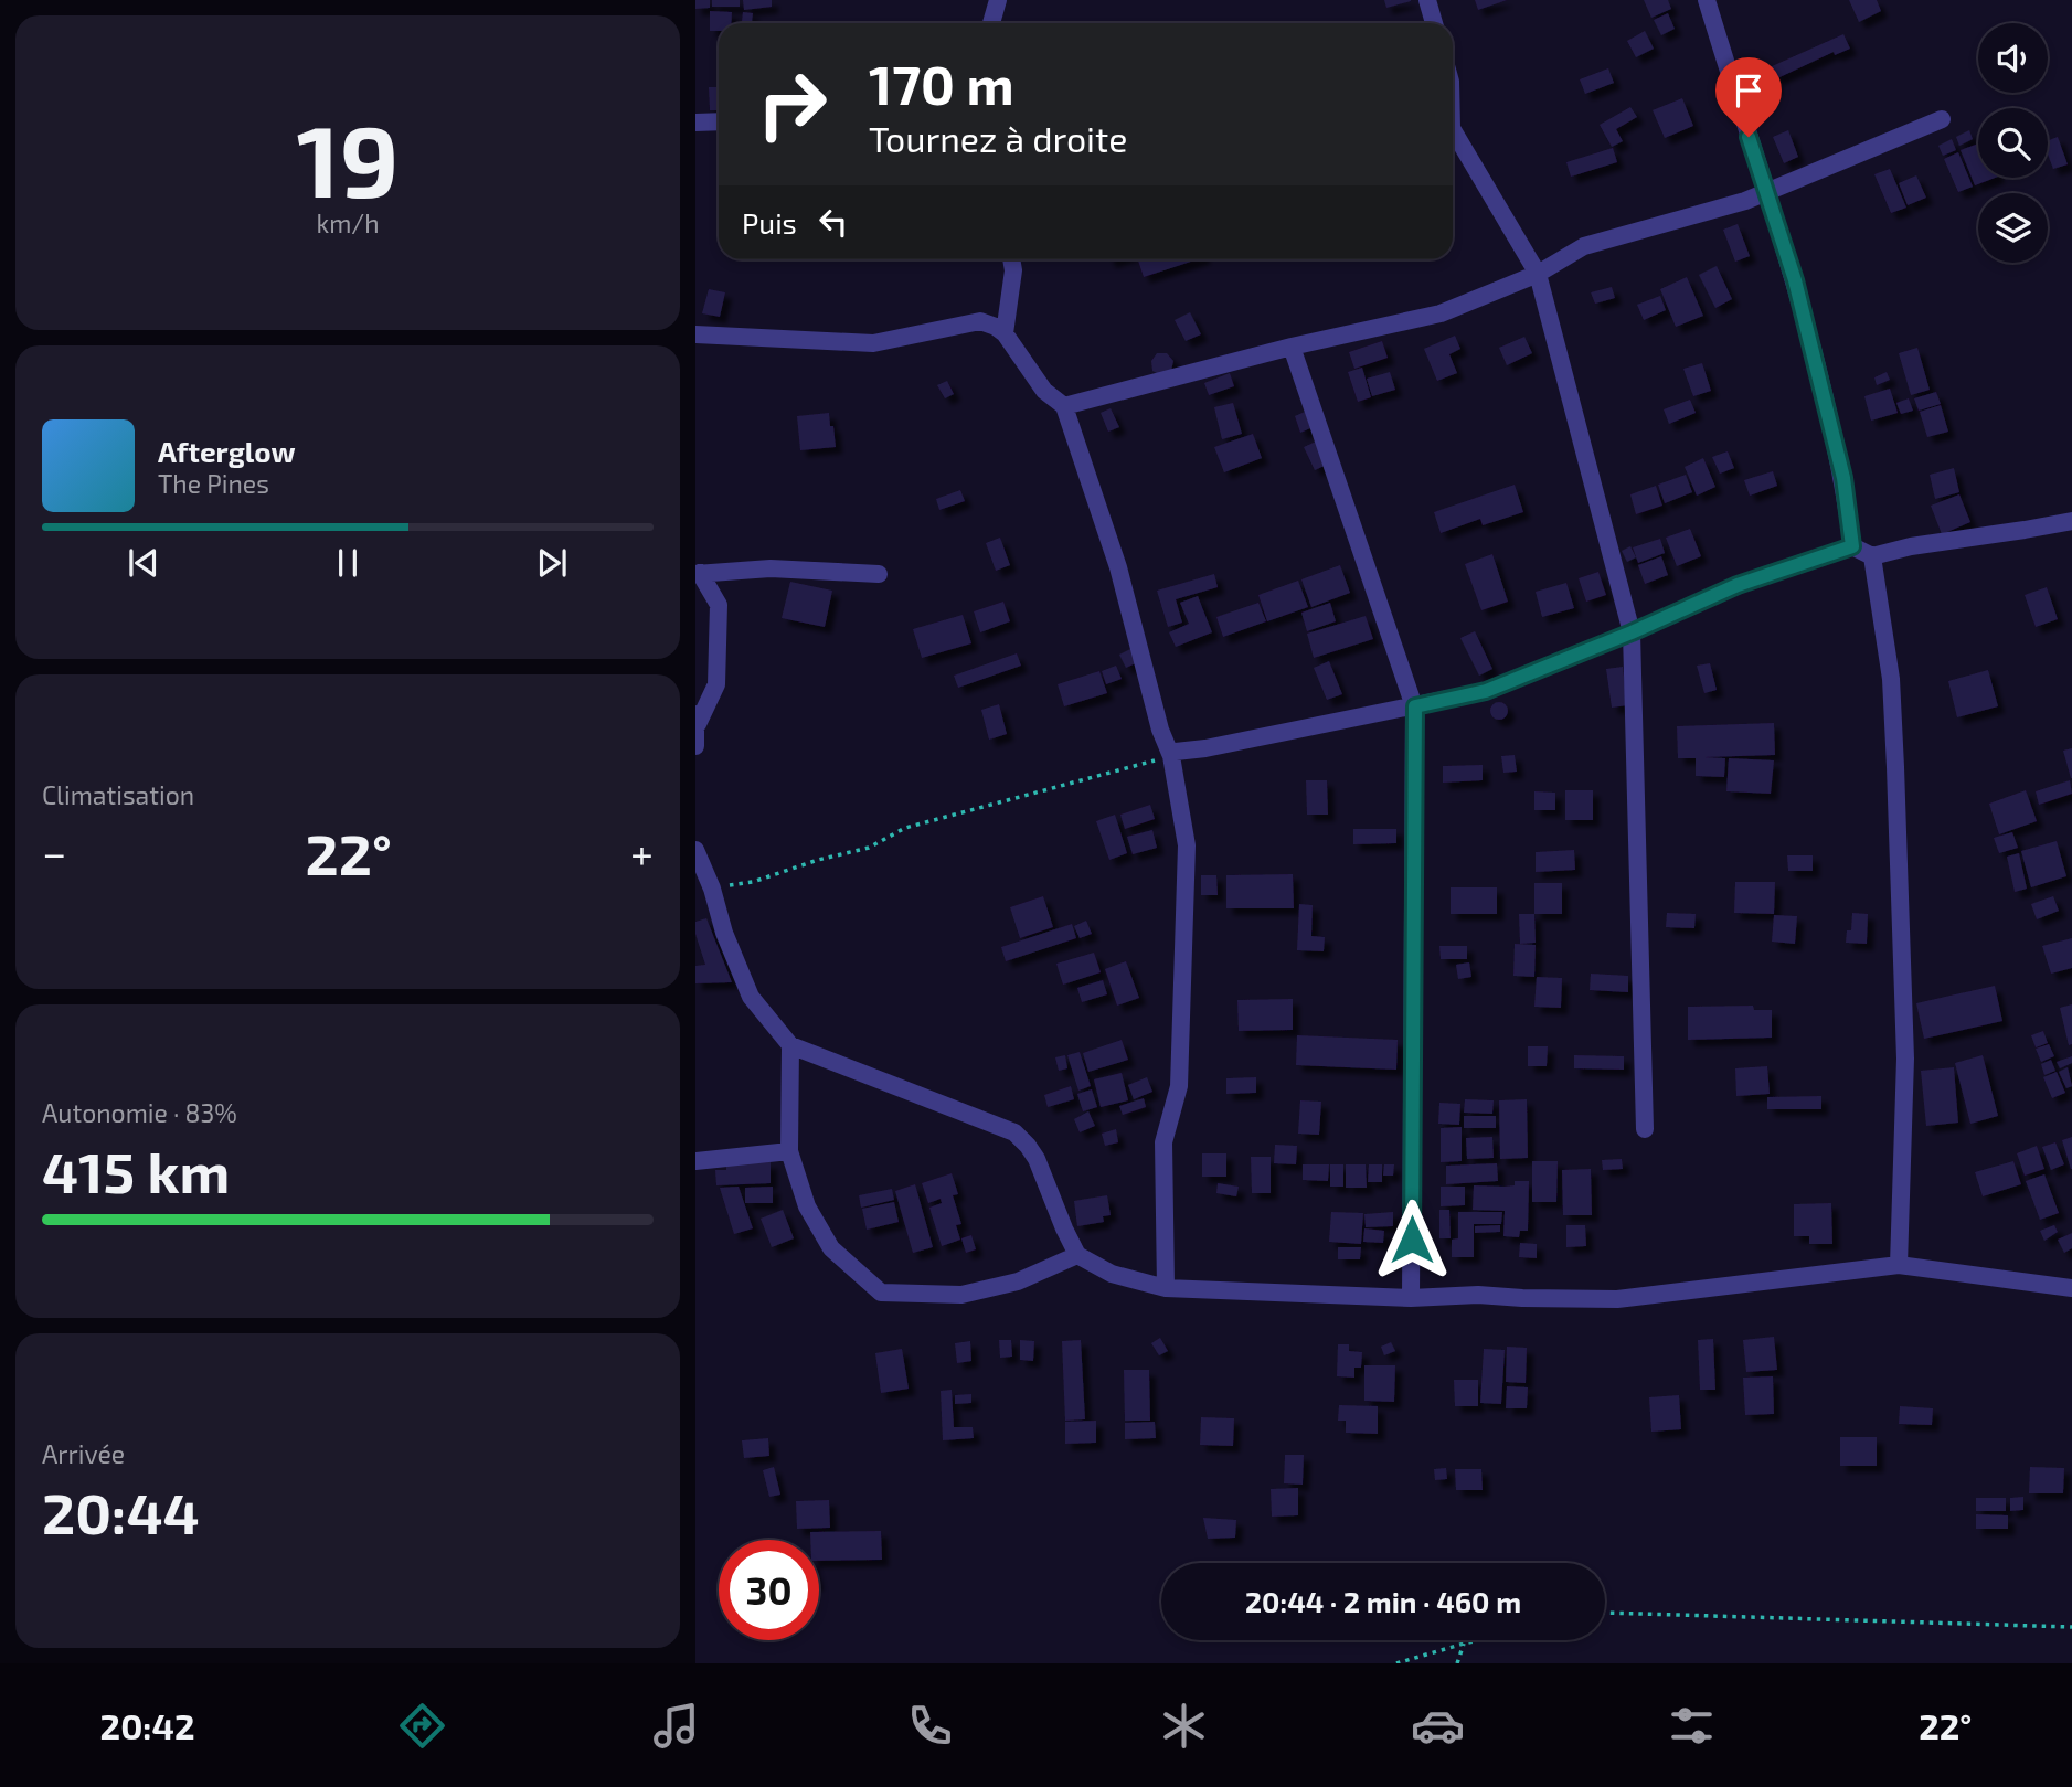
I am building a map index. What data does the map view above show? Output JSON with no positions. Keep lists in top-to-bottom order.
{
  "page": {
    "tile": [
      ["19", "km/h"],
      "Climatisation",
      ["Autonomie · 83%", "415 km"],
      ["Arrivée", "20:44"]
    ],
    "turn": ["170 m", "Tournez à droite"],
    "then": "Puis",
    "song": ["Afterglow", "The Pines"],
    "heat": ["−", "22°", "+"],
    "limit": "30",
    "trip": "20:44 · 2 min · 460 m",
    "tabs": ["20:42", "22°"]
  }
}
